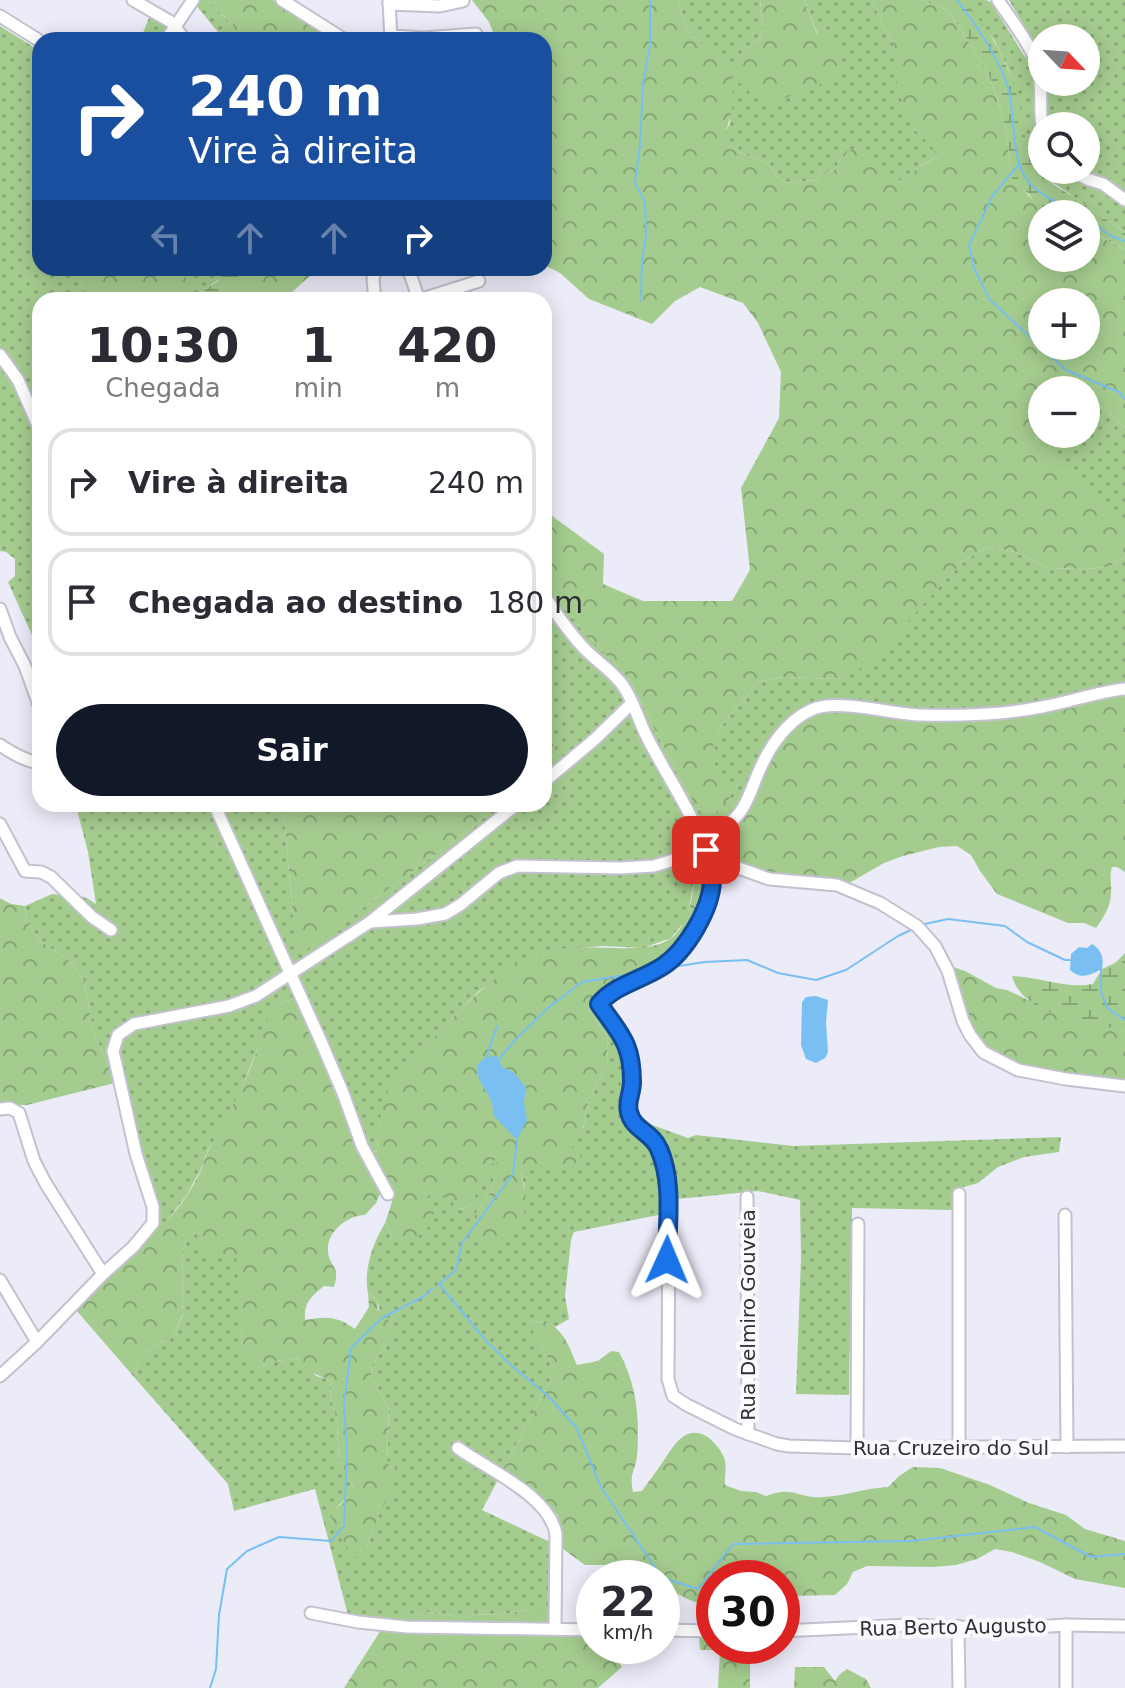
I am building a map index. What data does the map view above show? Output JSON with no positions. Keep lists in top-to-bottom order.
{
  "streets": {
    "street": ["Rua Delmiro Gouveia", "Rua Cruzeiro do Sul", "Rua Berto Augusto"]
  },
  "crossings": [
    ["Rua Delmiro Gouveia", "Rua Cruzeiro do Sul"]
  ],
  "north": "bottom right",
  "page": {
    "map_buttons": ["+", "−"],
    "turn": ["240 m", "Vire à direita"],
    "eta": [
      "10:30",
      "Chegada",
      "1",
      "min",
      "420",
      "m"
    ],
    "list": [
      {
        "name": "Vire à direita",
        "value": "240 m"
      },
      {
        "name": "Chegada ao destino",
        "value": "180 m"
      }
    ],
    "buttons": "Sair",
    "speed": "22 km/h",
    "limit": "30"
  }
}
